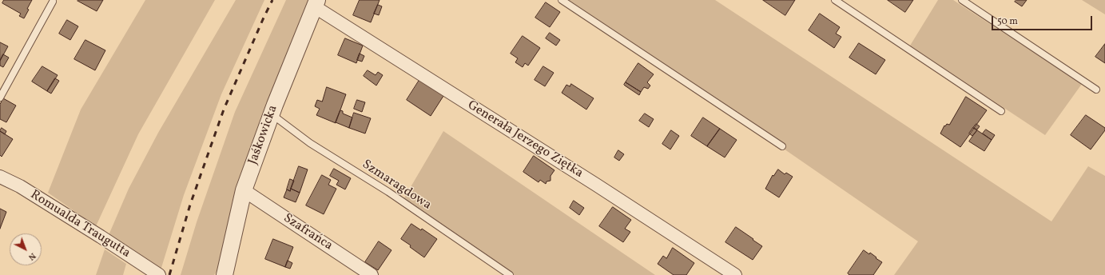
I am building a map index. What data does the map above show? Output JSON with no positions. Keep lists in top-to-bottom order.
{
  "streets": {
    "street": [
      "Jaśkowicka",
      "Generała Jerzego Ziętka",
      "Romualda Traugutta",
      "Szafrańca"
    ],
    "lane": ["Szmaragdowa"]
  },
  "crossings": [
    ["Jaśkowicka", "Generała Jerzego Ziętka"],
    ["Jaśkowicka", "Szmaragdowa"],
    ["Jaśkowicka", "Szafrańca"]
  ],
  "scale_bar": "50 m",
  "north": "bottom right"
}
